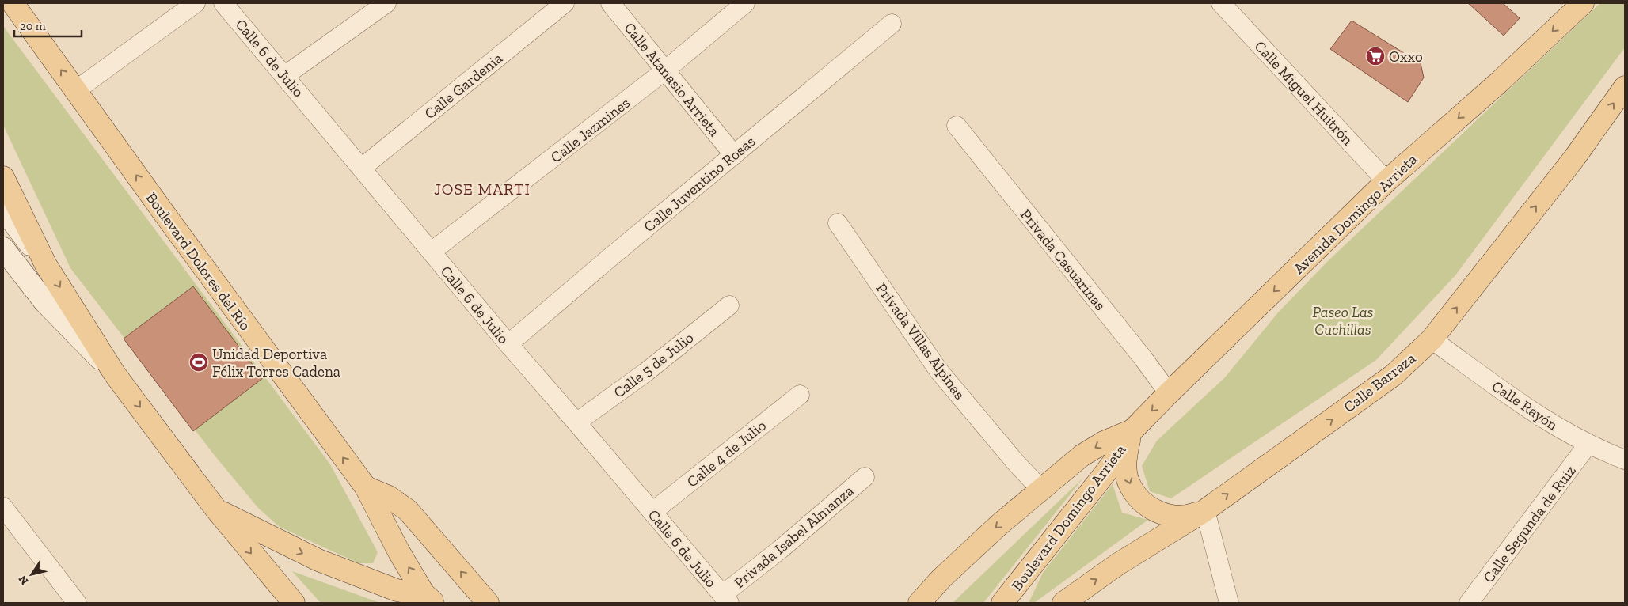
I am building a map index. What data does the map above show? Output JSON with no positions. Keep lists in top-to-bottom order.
{
  "streets": {
    "main road": [
      "Avenida Domingo Arrieta",
      "Boulevard Dolores del Río",
      "Calle Barraza",
      "Boulevard Domingo Arrieta"
    ],
    "street": [
      "Calle 6 de Julio",
      "Calle Atanasio Arrieta",
      "Calle Gardenia",
      "Calle Miguel Huitrón",
      "Calle Jazmines",
      "Calle Juventino Rosas",
      "Privada Casuarinas",
      "Privada Villas Alpinas",
      "Calle 5 de Julio",
      "Calle Rayón",
      "Calle 4 de Julio",
      "Calle Segunda de Ruiz",
      "Privada Isabel Almanza"
    ]
  },
  "crossings": [
    ["Calle 6 de Julio", "Calle Gardenia"],
    ["Calle 6 de Julio", "Calle Jazmines"],
    ["Calle 6 de Julio", "Calle Juventino Rosas"],
    ["Calle 6 de Julio", "Calle 5 de Julio"],
    ["Calle 6 de Julio", "Calle 4 de Julio"],
    ["Calle 6 de Julio", "Privada Isabel Almanza"],
    ["Calle Atanasio Arrieta", "Calle Jazmines"],
    ["Calle Atanasio Arrieta", "Calle Juventino Rosas"],
    ["Calle Miguel Huitrón", "Avenida Domingo Arrieta"],
    ["Avenida Domingo Arrieta", "Privada Casuarinas"],
    ["Avenida Domingo Arrieta", "Boulevard Domingo Arrieta"],
    ["Calle Barraza", "Calle Rayón"],
    ["Calle Rayón", "Calle Segunda de Ruiz"]
  ],
  "one_way": ["Avenida Domingo Arrieta", "Calle Barraza"],
  "districts": ["JOSE MARTI"],
  "parks": ["Paseo Las Cuchillas"],
  "places": {
    "supermarket": ["Oxxo"],
    "sports": ["Unidad Deportiva Félix Torres Cadena"]
  },
  "scale_bar": "20 m",
  "north": "bottom left"
}
